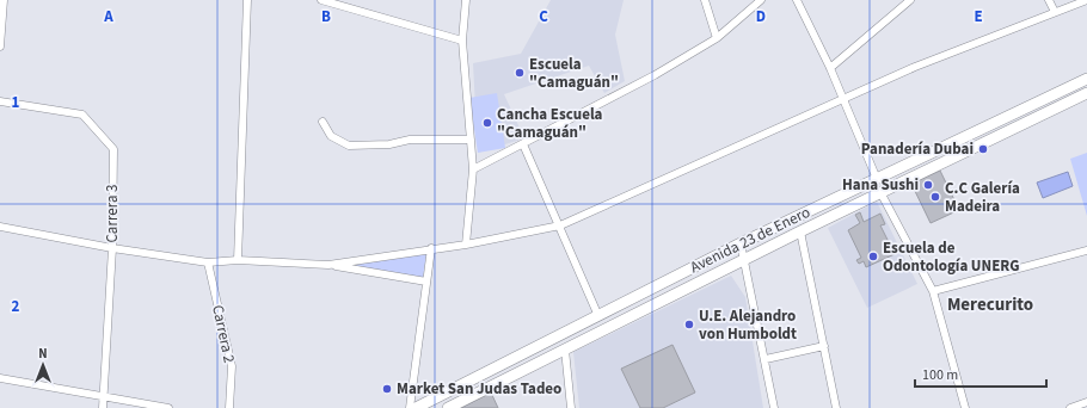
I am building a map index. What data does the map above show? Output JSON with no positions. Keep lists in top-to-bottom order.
{
  "streets": {
    "main road": ["Avenida 23 de Enero"],
    "street": ["Carrera 3", "Carrera 2"]
  },
  "districts": ["Merecurito"],
  "places": [
    "Escuela \"Camaguán\"",
    "Cancha Escuela \"Camaguán\"",
    "Panadería Dubai",
    "Hana Sushi",
    "C.C Galería Madeira",
    "Escuela de Odontología UNERG",
    "U.E. Alejandro von Humboldt",
    "Market San Judas Tadeo"
  ],
  "scale_bar": "100 m",
  "north": "top",
  "grid": {
    "columns": [
      "A",
      "B",
      "C",
      "D",
      "E"
    ],
    "rows": ["1", "2"]
  }
}
